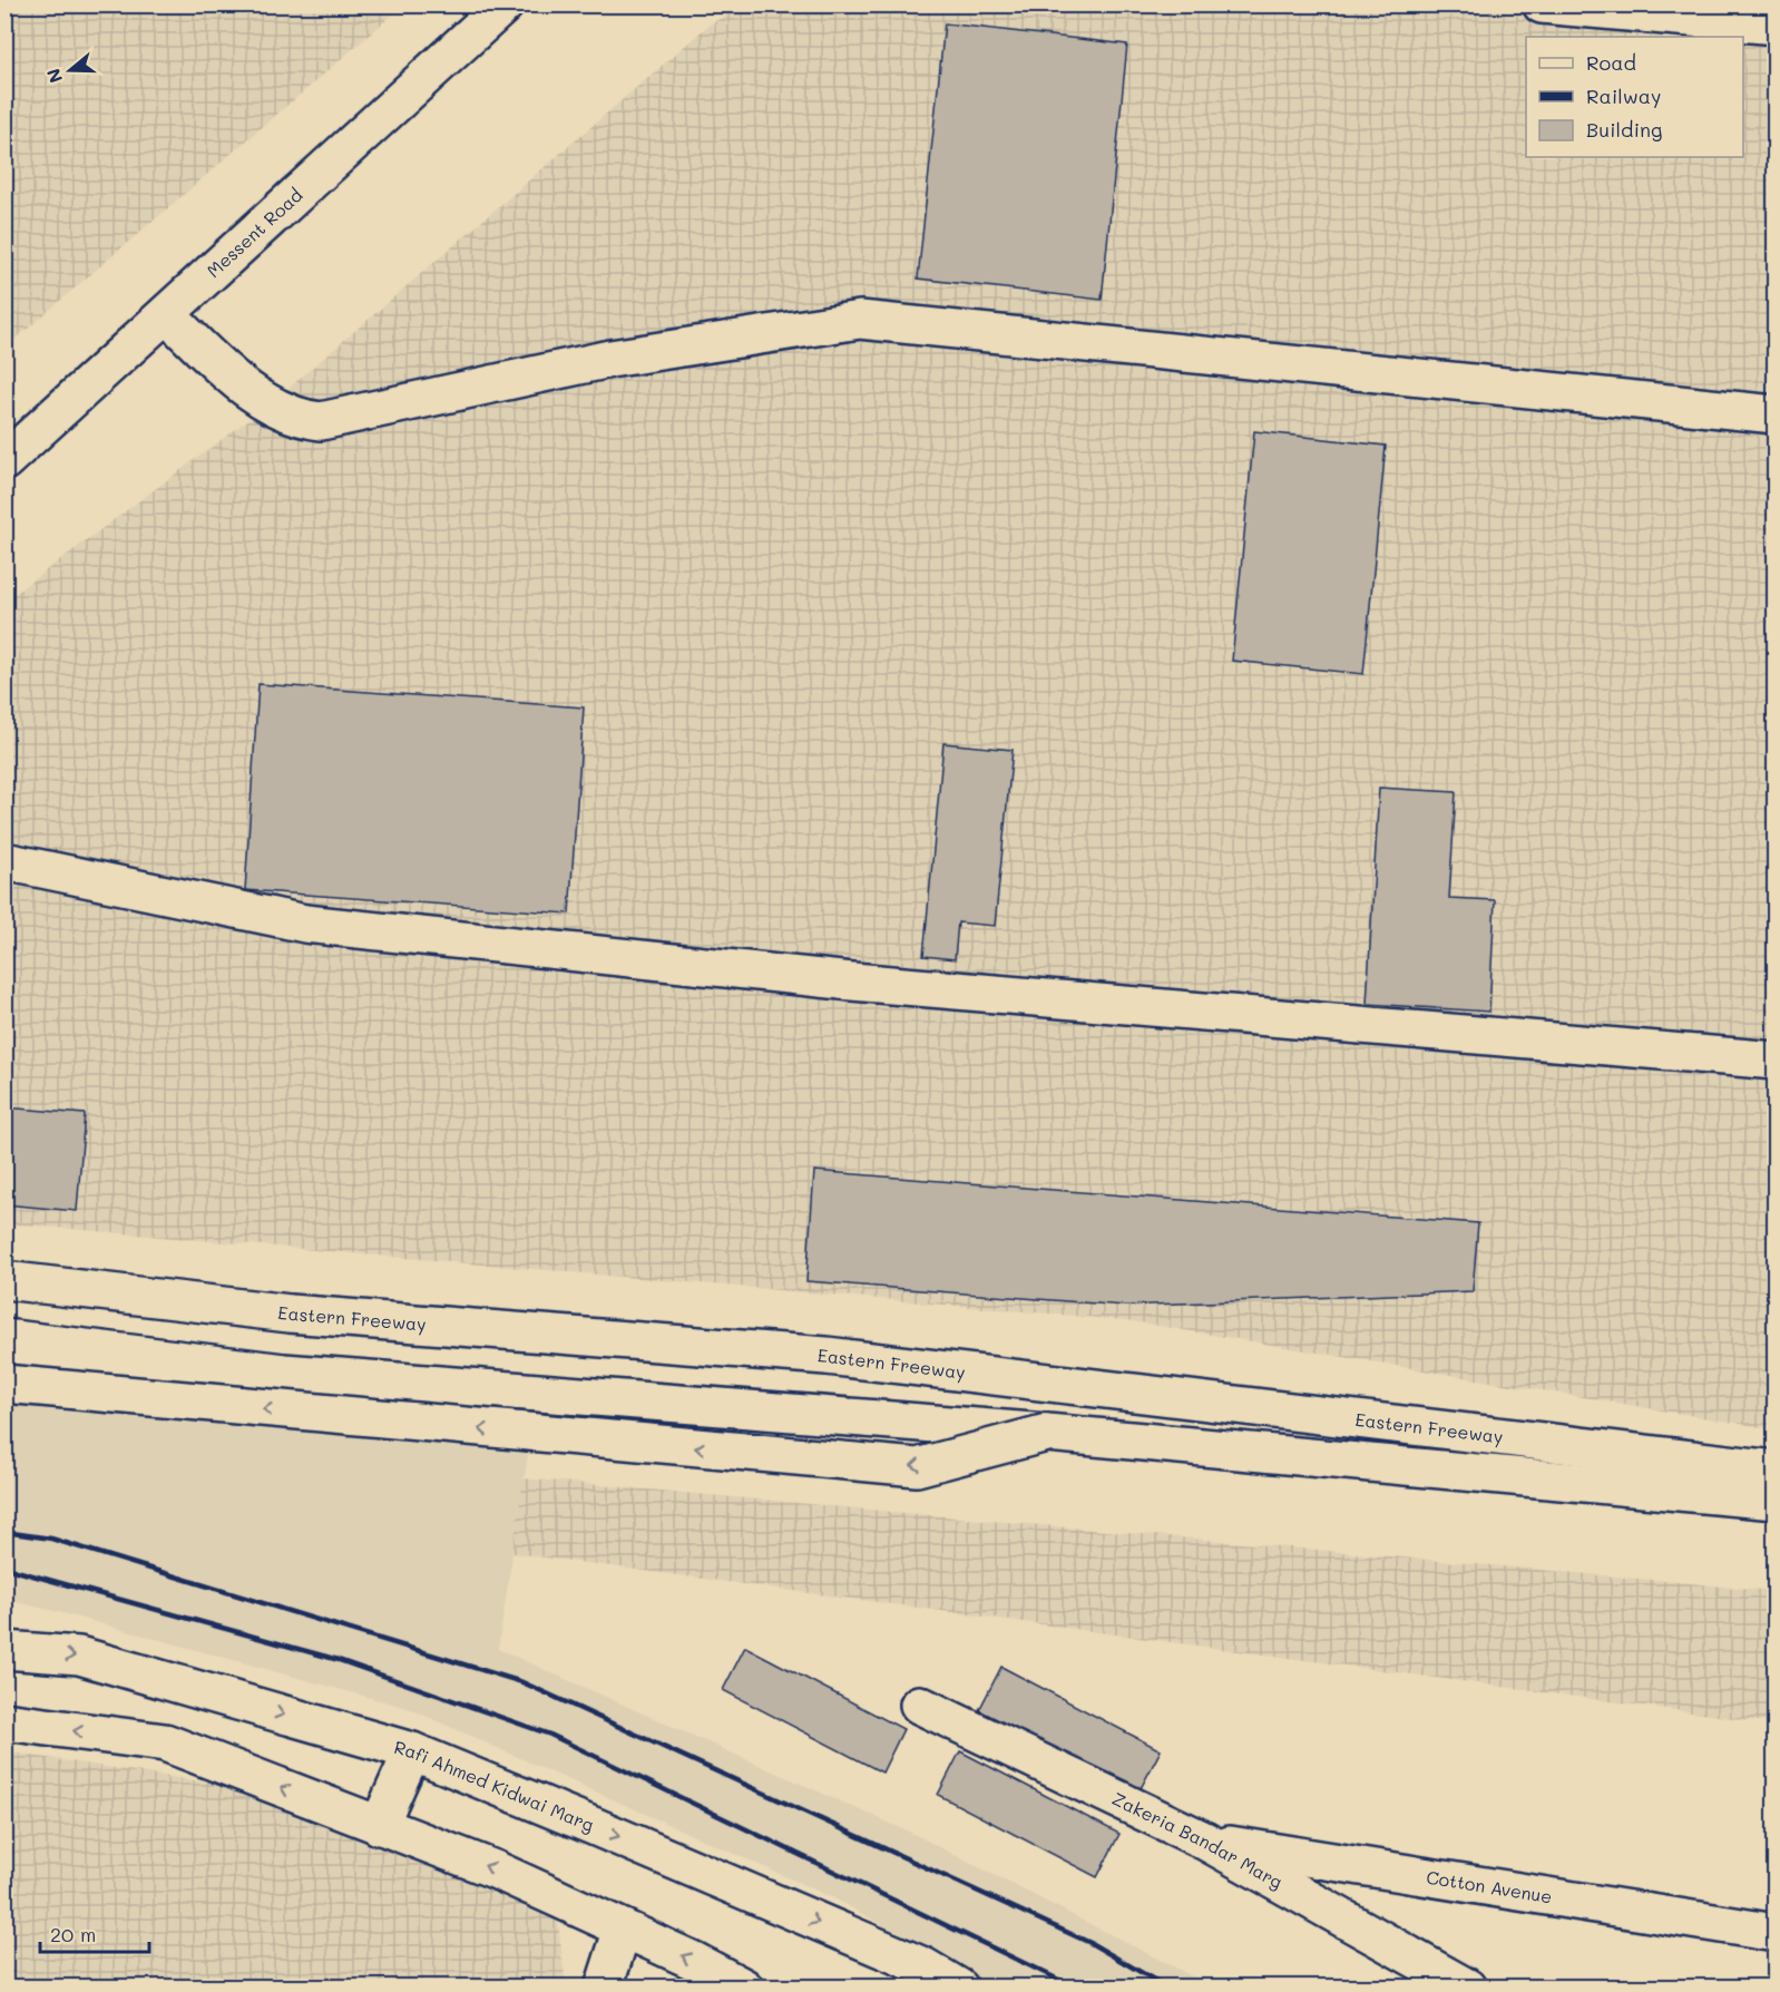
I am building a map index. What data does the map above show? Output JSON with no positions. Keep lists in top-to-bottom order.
{
  "streets": {
    "main road": [
      "Messent Road",
      "Eastern Freeway",
      "Rafi Ahmed Kidwai Marg",
      "Zakeria Bandar Marg",
      "Cotton Avenue"
    ]
  },
  "crossings": [
    ["Zakeria Bandar Marg", "Cotton Avenue"]
  ],
  "legend": ["Road", "Railway", "Building"],
  "scale_bar": "20 m",
  "north": "left"
}
